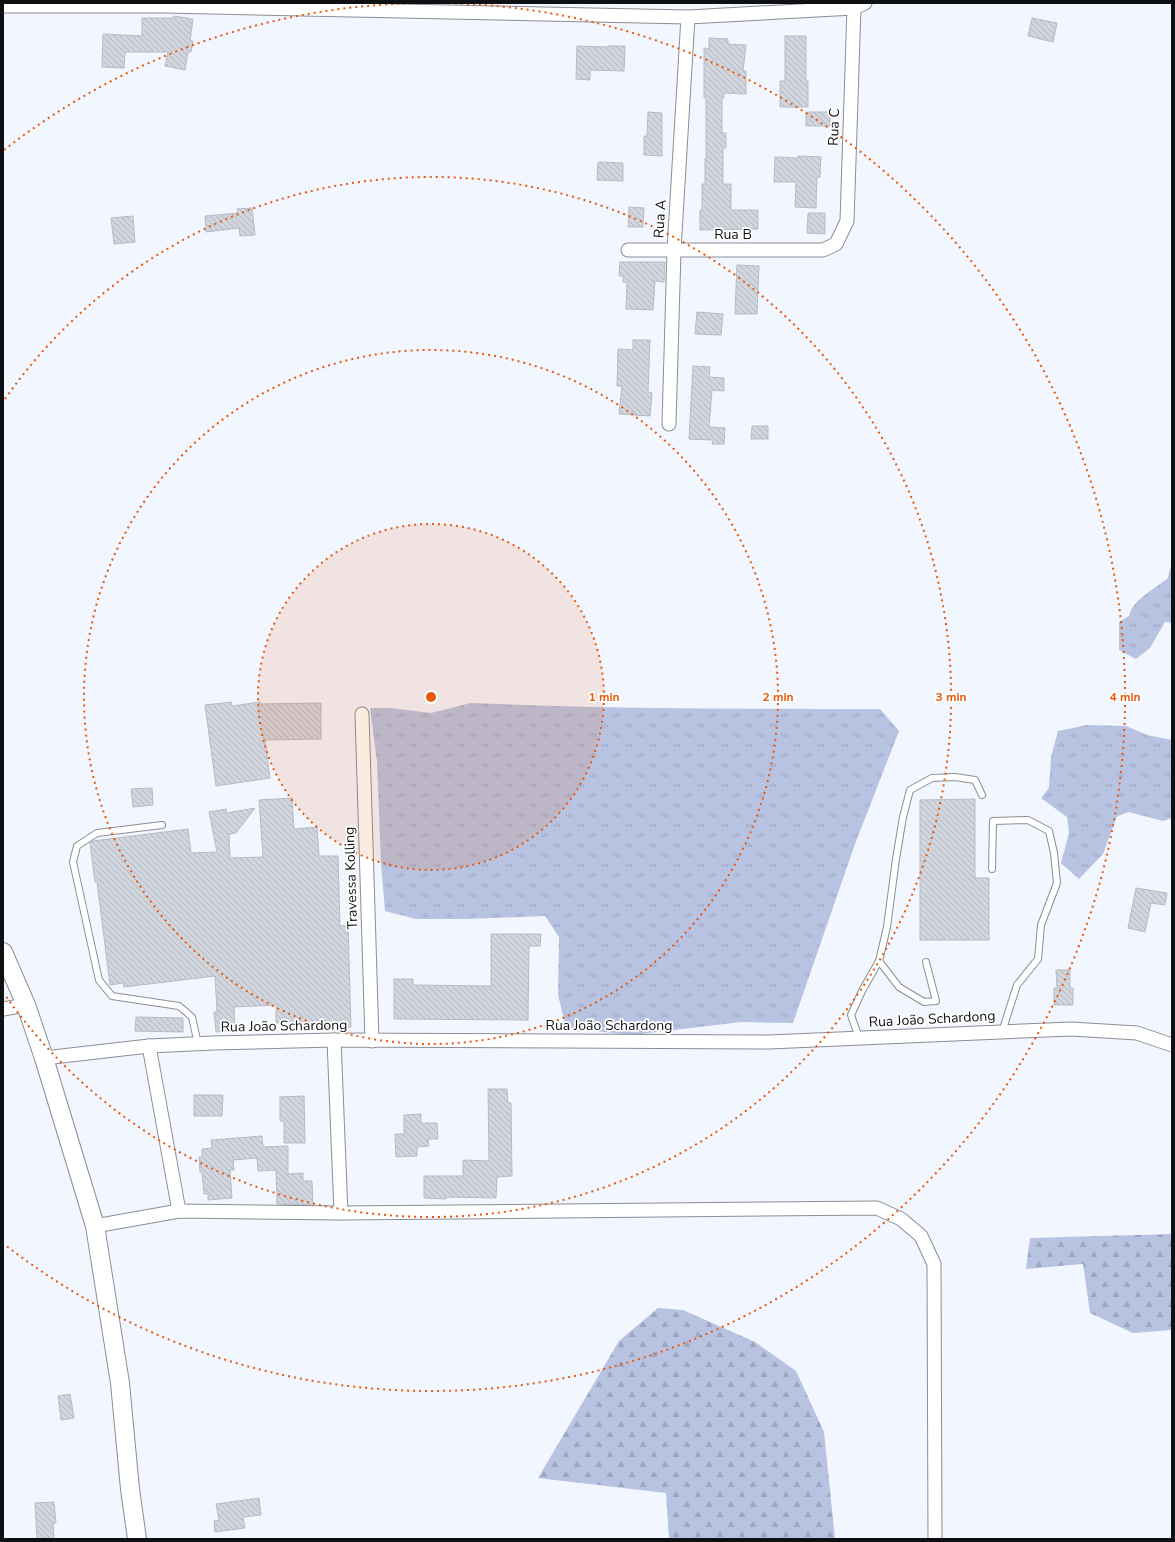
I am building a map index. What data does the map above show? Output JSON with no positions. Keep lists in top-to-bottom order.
{
  "streets": {
    "street": [
      "Rua C",
      "Rua A",
      "Rua B",
      "Travessa Kolling",
      "Rua João Schardong"
    ]
  },
  "crossings": [
    ["Rua C", "Rua B"],
    ["Rua A", "Rua B"],
    ["Travessa Kolling", "Rua João Schardong"]
  ],
  "rings": [
    "1 min",
    "2 min",
    "3 min",
    "4 min"
  ]
}
